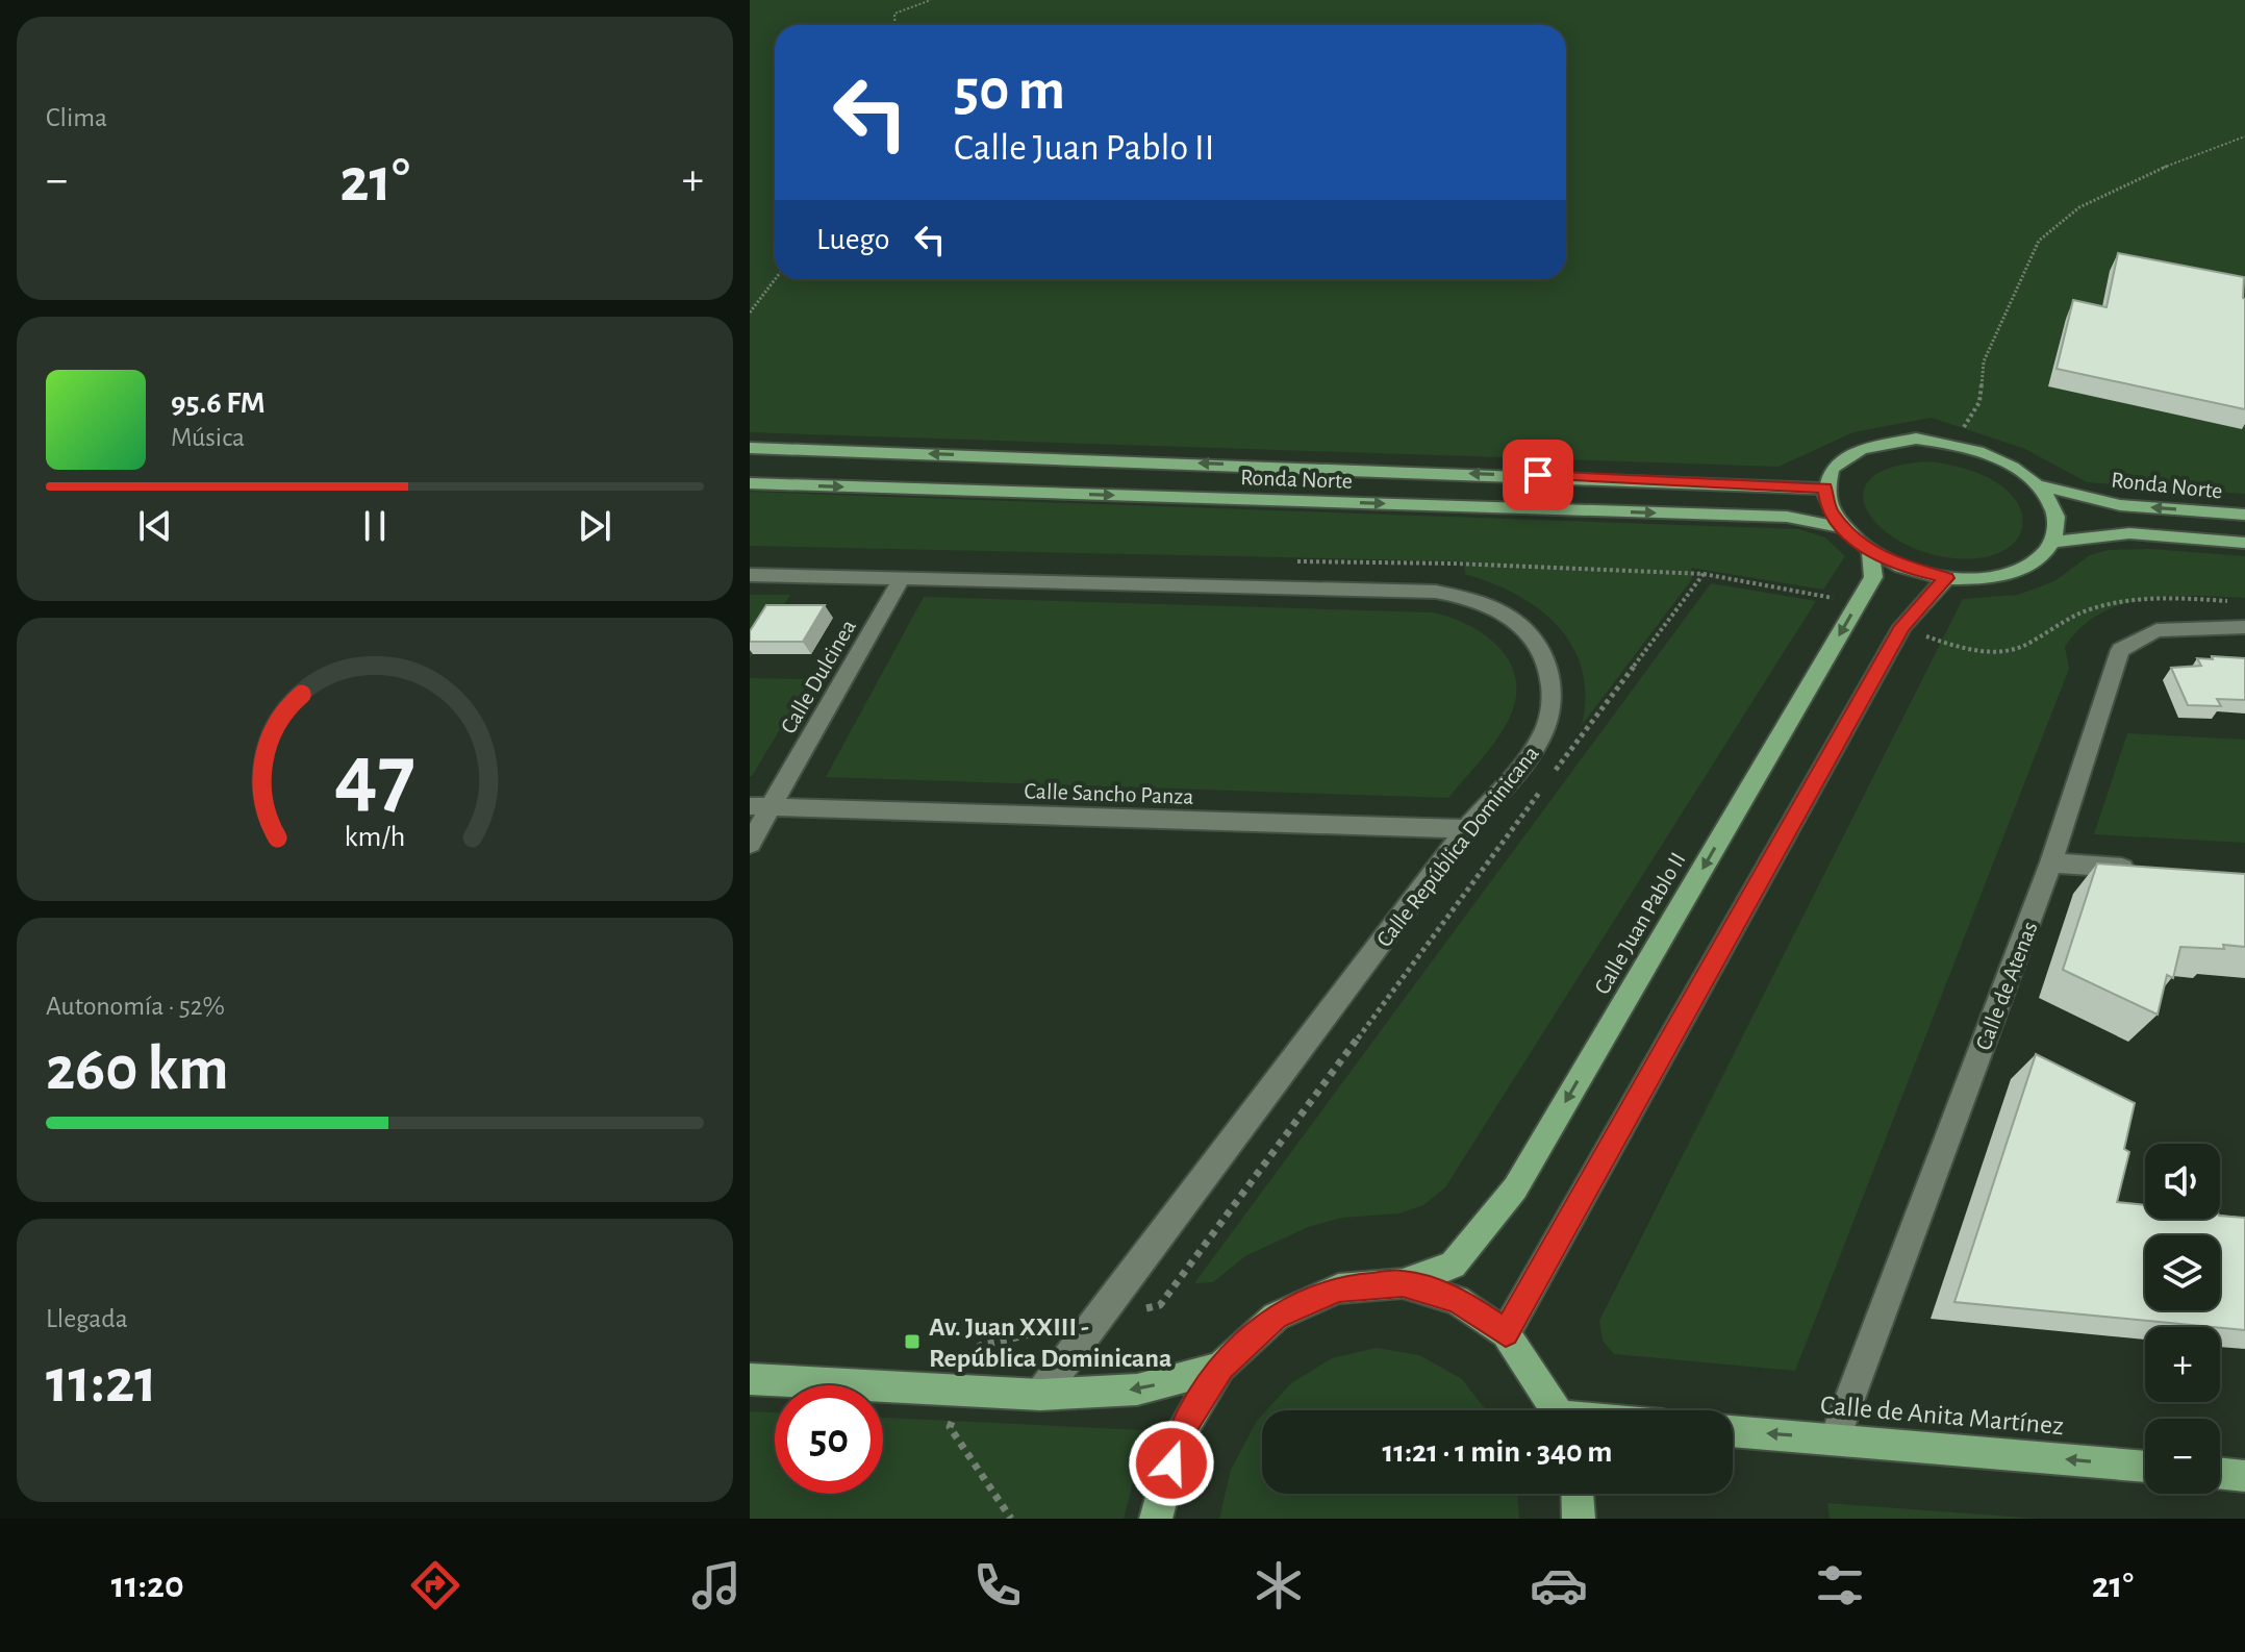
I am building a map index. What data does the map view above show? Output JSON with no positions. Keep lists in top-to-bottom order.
{
  "streets": {
    "main road": ["Ronda Norte", "Calle Juan Pablo II", "Calle de Anita Martínez"],
    "street": [
      "Calle Dulcinea",
      "Calle Sancho Panza",
      "Calle República Dominicana",
      "Calle de Atenas"
    ]
  },
  "crossings": [
    ["Ronda Norte", "Calle Juan Pablo II"],
    ["Calle Dulcinea", "Calle Sancho Panza"],
    ["Calle Dulcinea", "Calle República Dominicana"],
    ["Calle Sancho Panza", "Calle República Dominicana"],
    ["Calle de Atenas", "Calle de Anita Martínez"]
  ],
  "one_way": ["Calle de Anita Martínez"],
  "places": {
    "transit": ["Av. Juan XXIII - República Dominicana"]
  },
  "page": {
    "tile": [
      "Clima",
      ["Autonomía · 52%", "260 km"],
      ["Llegada", "11:21"]
    ],
    "turn": ["50 m", "Calle Juan Pablo II"],
    "heat": ["−", "21°", "+"],
    "then": "Luego",
    "song": ["95.6 FM", "Música"],
    "map_buttons": ["+", "−"],
    "limit": "50",
    "trip": "11:21 · 1 min · 340 m",
    "tabs": ["11:20", "21°"],
    "gauge": ["47", "km/h"]
  }
}
